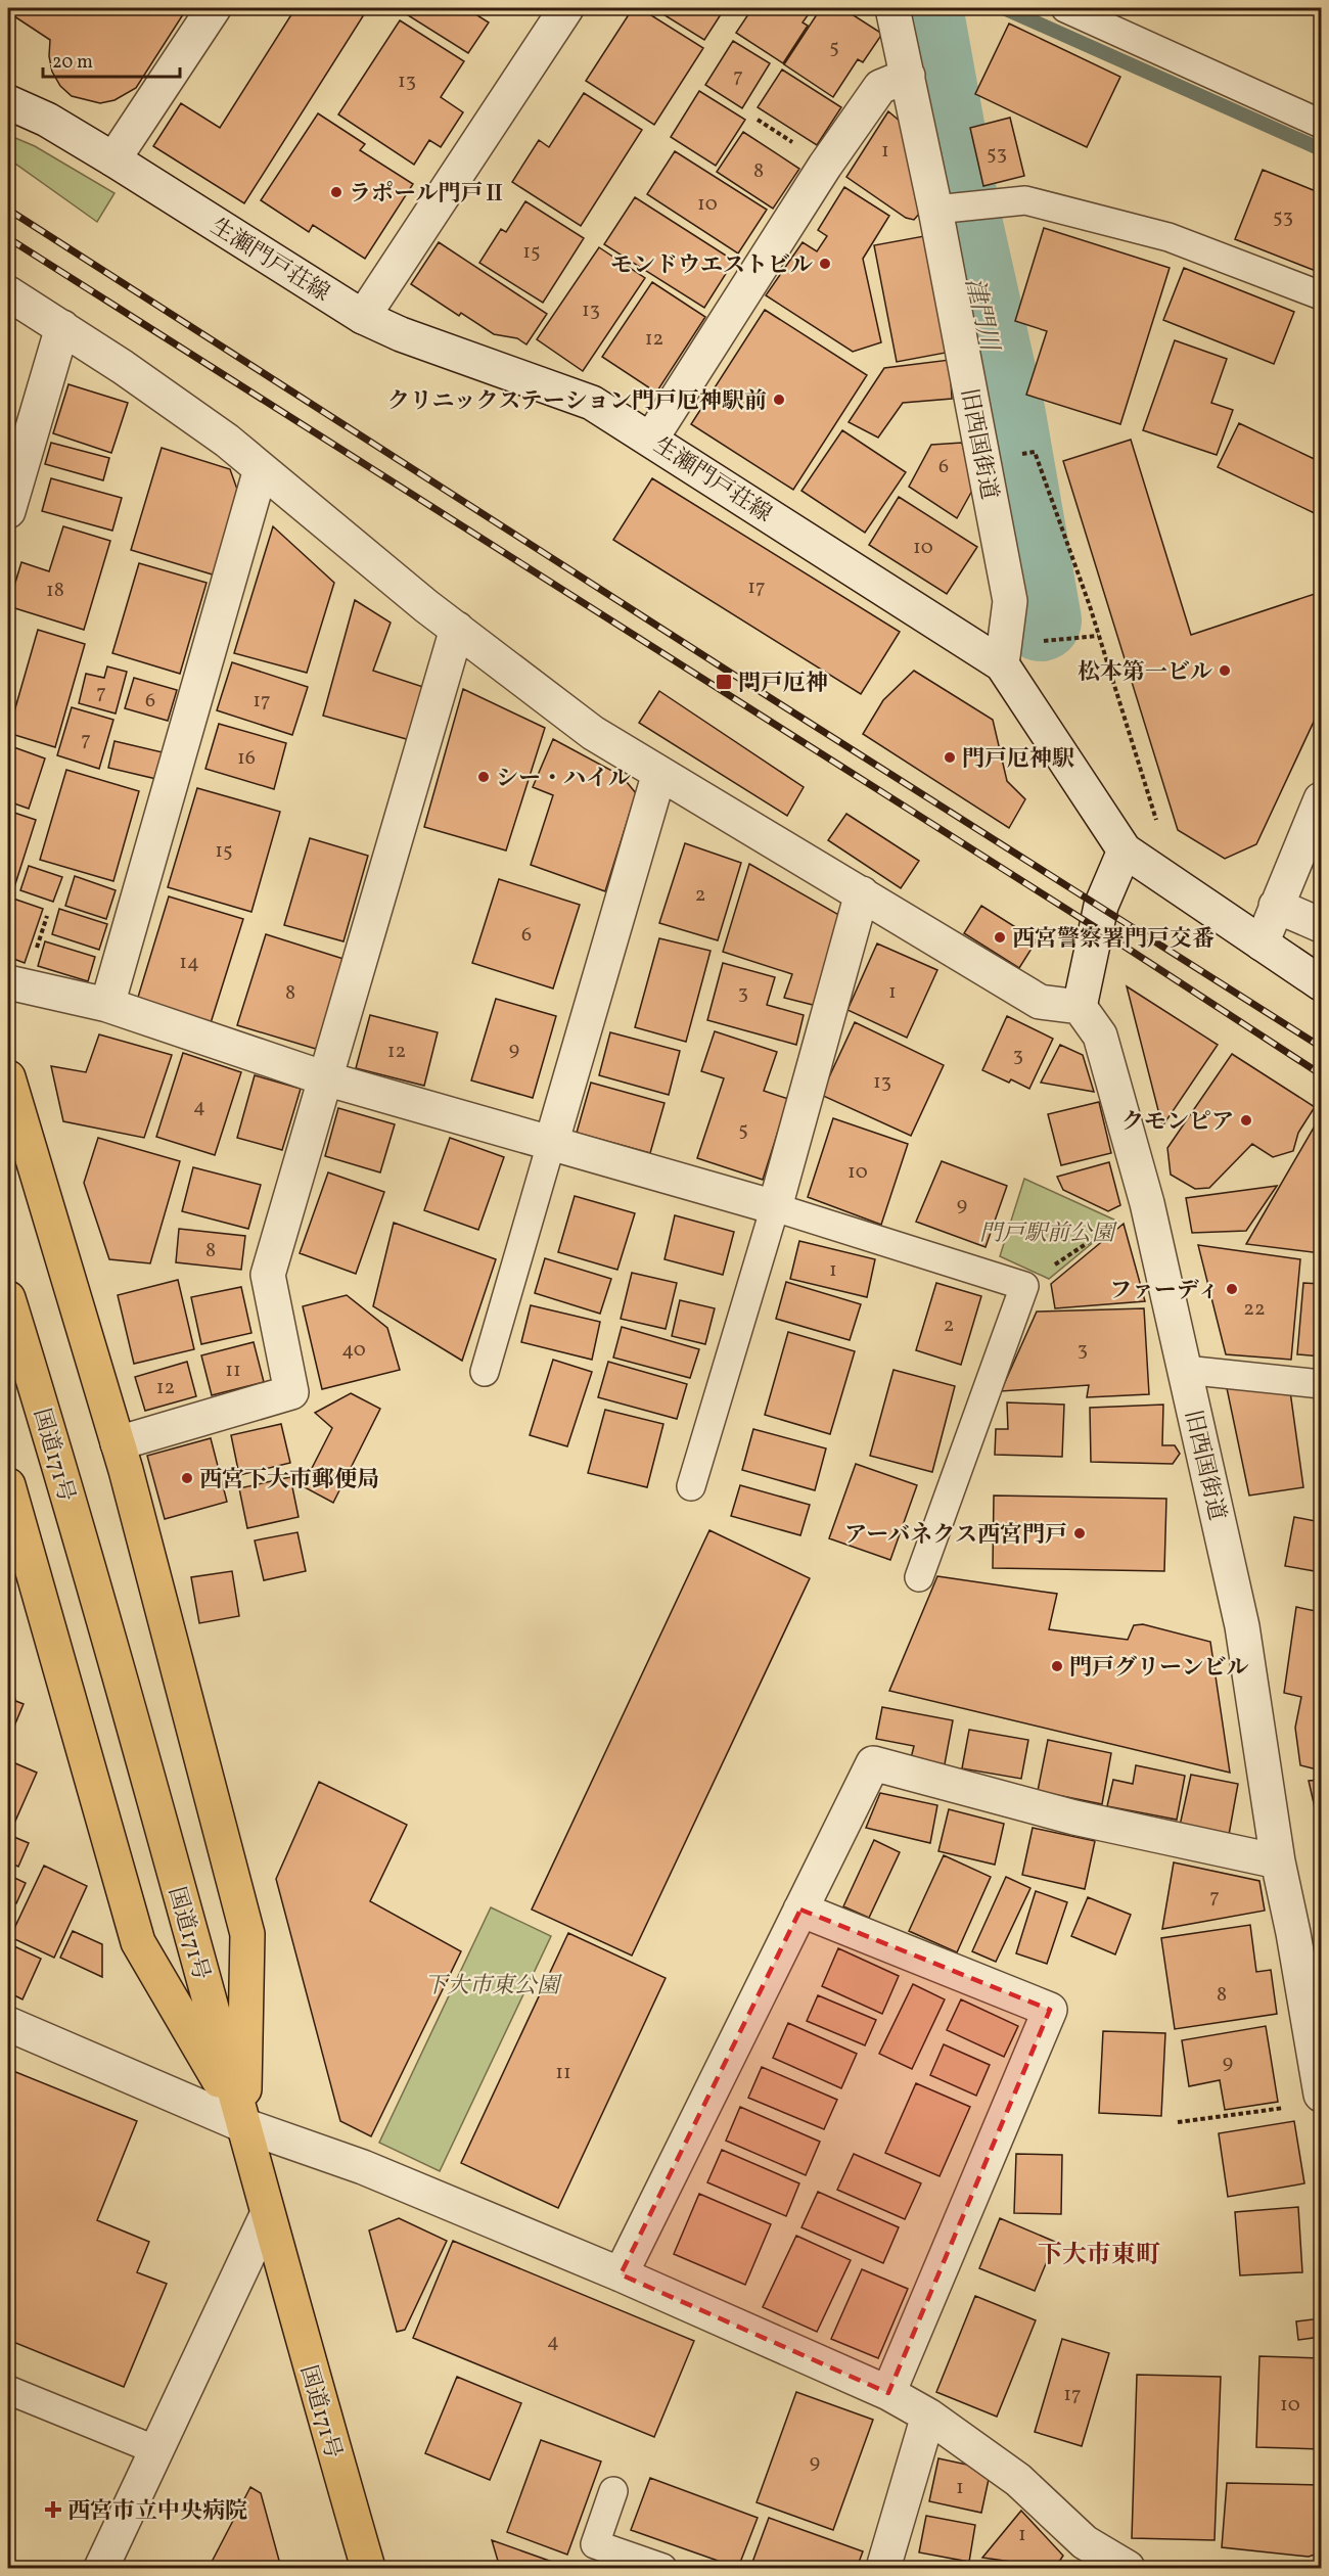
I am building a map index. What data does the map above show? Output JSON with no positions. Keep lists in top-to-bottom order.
{
  "streets": {
    "highway": ["国道171号"],
    "street": ["生瀬門戸荘線", "旧西国街道"]
  },
  "crossings": [
    ["生瀬門戸荘線", "旧西国街道"]
  ],
  "districts": ["下大市東町"],
  "water": ["津門川"],
  "parks": ["門戸駅前公園", "下大市東公園"],
  "places": {
    "other": [
      "ラポール門戸Ⅱ",
      "モンドウエストビル",
      "クリニックステーション門戸厄神駅前",
      "松本第一ビル",
      "門戸厄神駅",
      "シー・ハイル",
      "西宮警察署門戸交番",
      "クモンピア",
      "ファーディ",
      "西宮下大市郵便局",
      "アーバネクス西宮門戸",
      "門戸グリーンビル"
    ],
    "transit": ["門戸厄神"],
    "health": ["西宮市立中央病院"]
  },
  "house_numbers": [
    "5",
    "7",
    "13",
    "1",
    "53",
    "8",
    "10",
    "53",
    "15",
    "13",
    "12",
    "6",
    "10",
    "17",
    "18",
    "7",
    "6",
    "17",
    "7",
    "16",
    "15",
    "2",
    "6",
    "14",
    "1",
    "8",
    "3",
    "9",
    "12",
    "3",
    "13",
    "4",
    "5",
    "10",
    "9",
    "8",
    "1",
    "22",
    "2",
    "40",
    "3",
    "11",
    "12",
    "7",
    "8",
    "9",
    "11",
    "4",
    "17",
    "10",
    "9",
    "1",
    "1"
  ],
  "scale_bar": "20 m"
}
